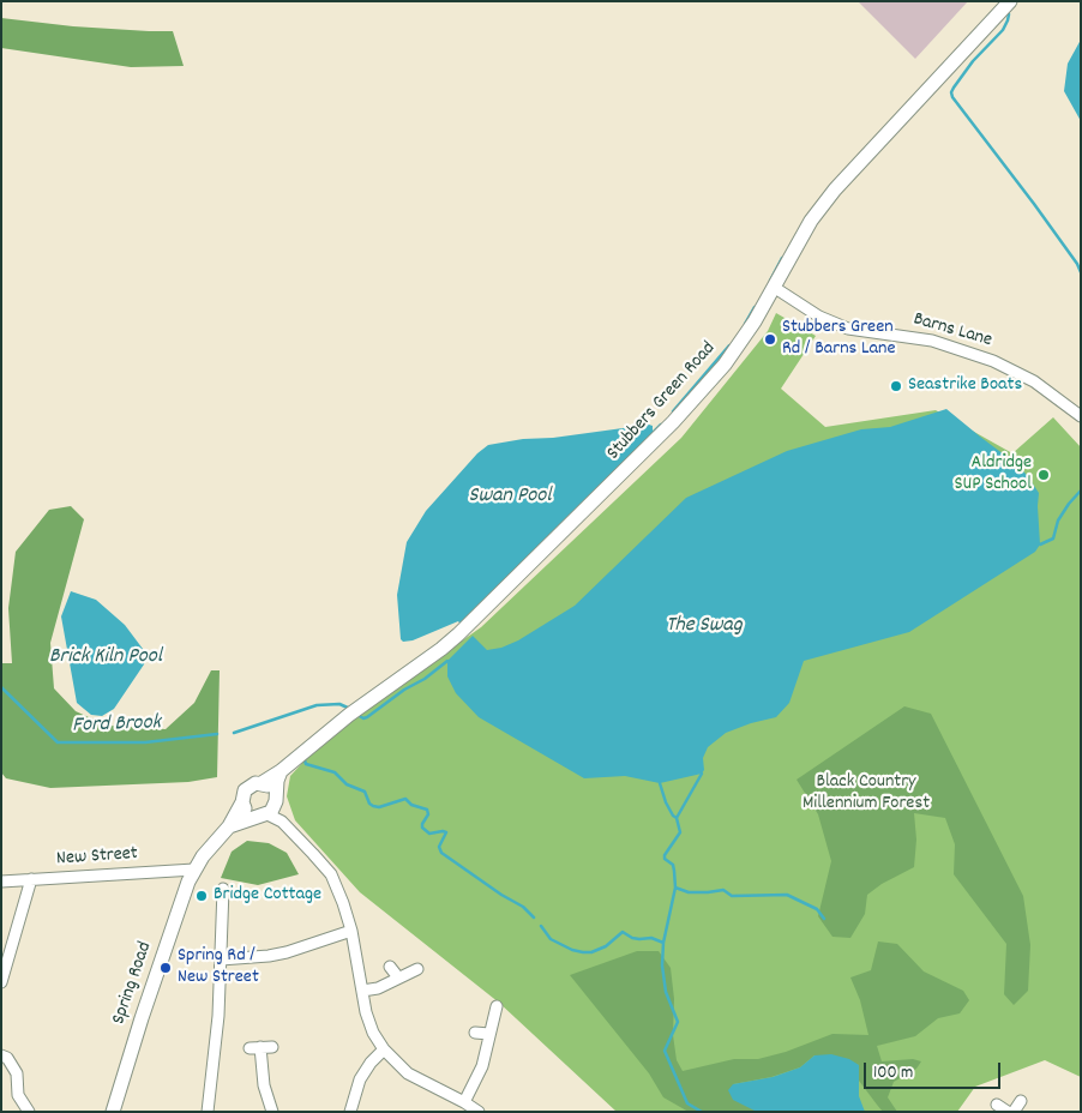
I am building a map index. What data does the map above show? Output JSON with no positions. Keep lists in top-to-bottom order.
{
  "streets": {
    "street": [
      "Barns Lane",
      "Stubbers Green Road",
      "New Street",
      "Spring Road"
    ]
  },
  "crossings": [
    ["Barns Lane", "Stubbers Green Road"],
    ["New Street", "Spring Road"]
  ],
  "water": [
    "Swan Pool",
    "The Swag",
    "Brick Kiln Pool",
    "Ford Brook"
  ],
  "parks": ["Black Country Millennium Forest"],
  "places": [
    "Stubbers Green Rd / Barns Lane",
    "Seastrike Boats",
    "Aldridge SUP School",
    "Bridge Cottage",
    "Spring Rd / New Street"
  ],
  "scale_bar": "100 m"
}
